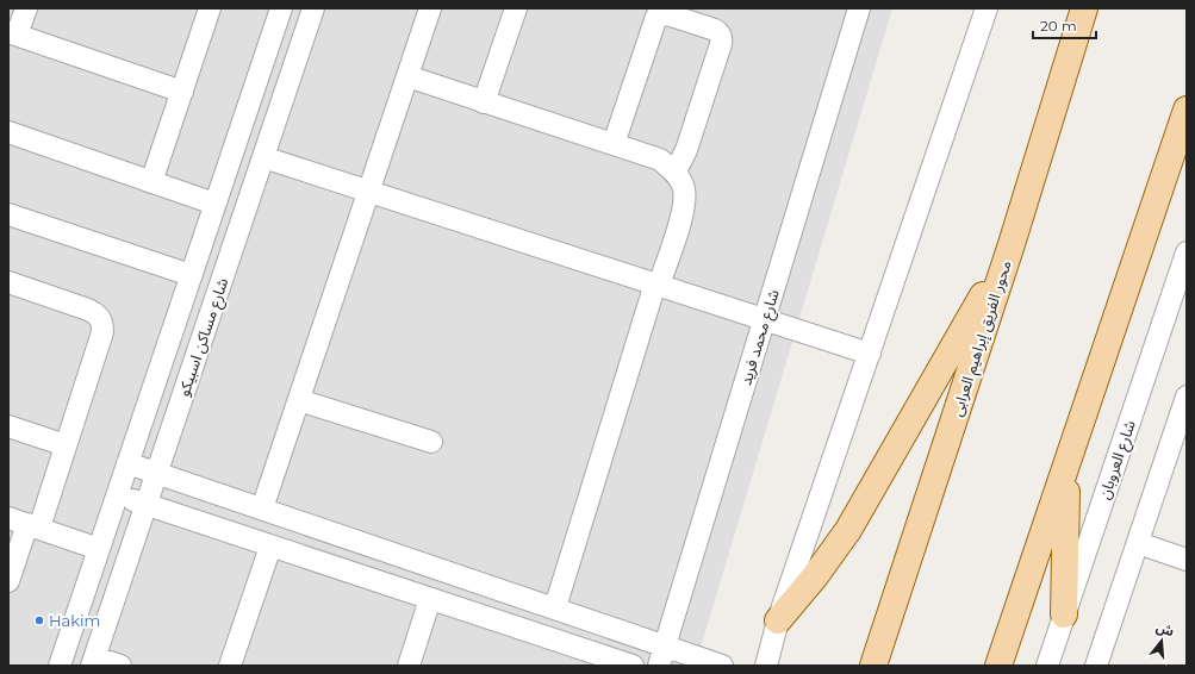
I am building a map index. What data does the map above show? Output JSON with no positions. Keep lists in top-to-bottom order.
{
  "streets": {
    "main road": ["محور الفريق إبراهيم العرابى"],
    "street": ["شارع مساكن اسبيكو", "شارع محمد فريد", "شارع العروبان"]
  },
  "places": ["Hakim"],
  "scale_bar": "20 m",
  "north": "top"
}
